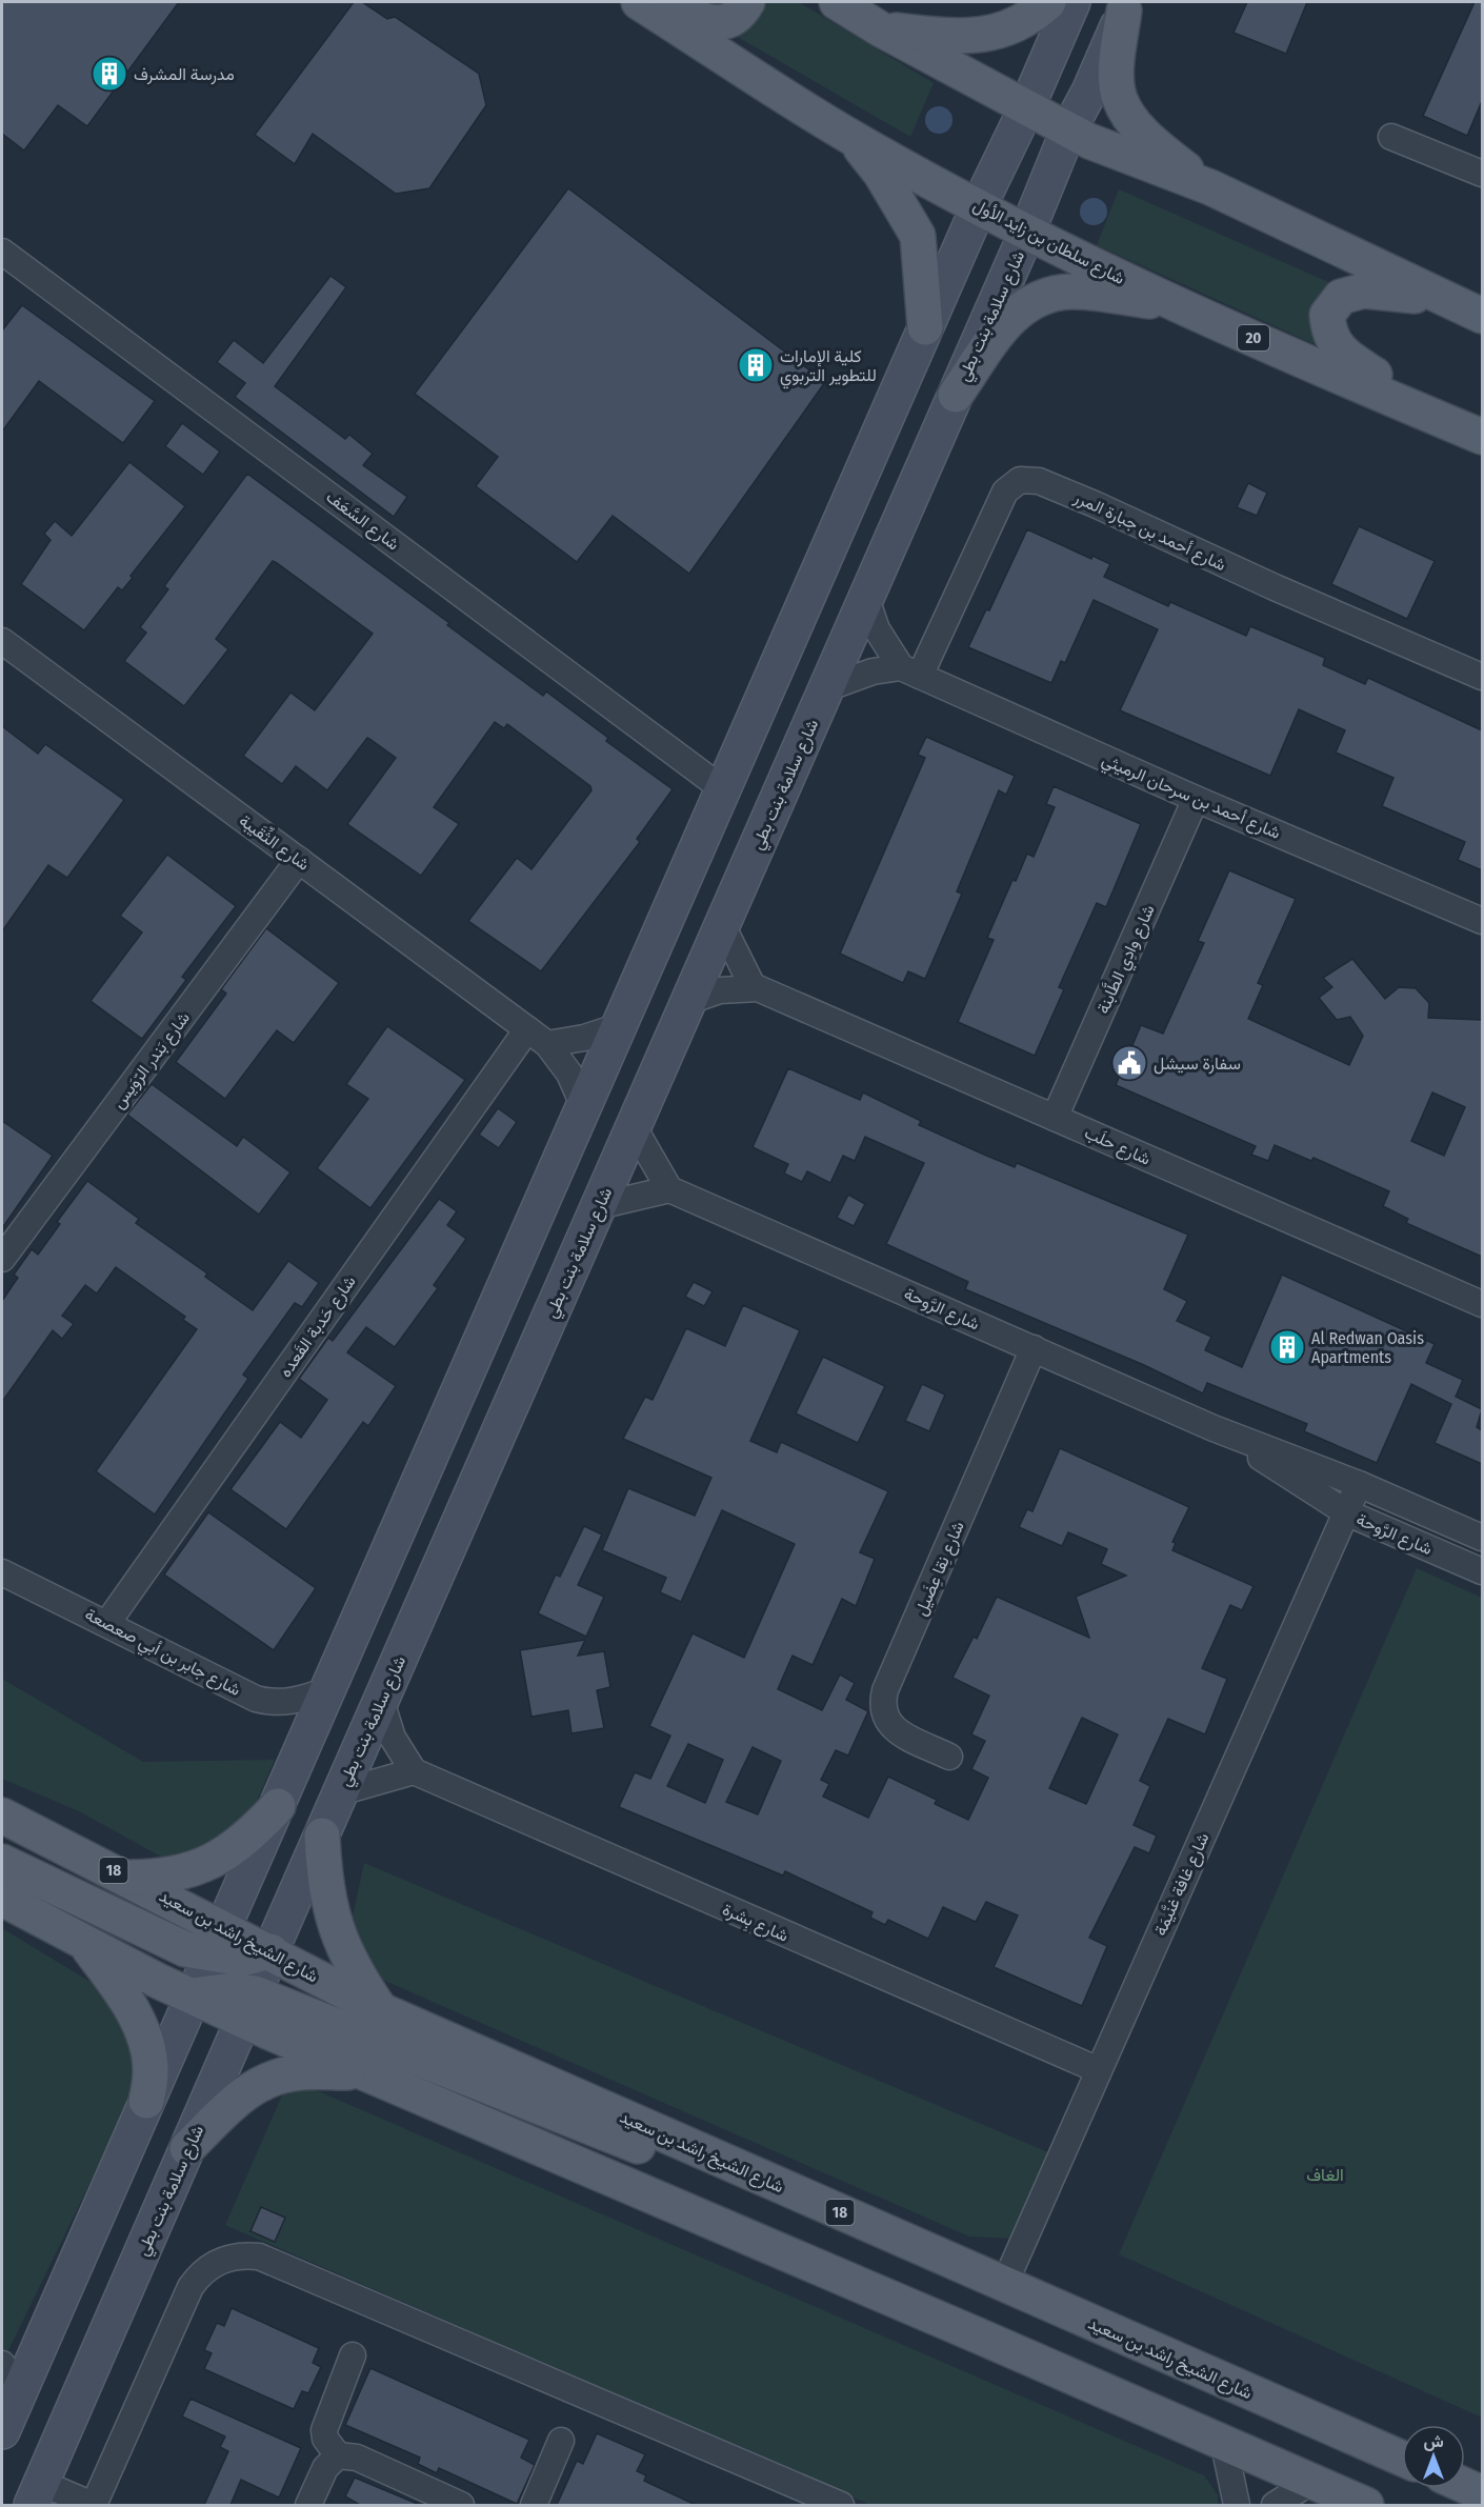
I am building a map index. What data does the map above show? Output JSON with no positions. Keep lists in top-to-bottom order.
{
  "streets": {
    "main road": [
      "شارع سلطان بن زايد الأول",
      "شارع سلامة بنت بطي",
      "20",
      "18",
      "شارع الشيخ راشد بن سعيد"
    ],
    "street": [
      "شارع السَّعَف",
      "شارع أحمد بن جبارة المرر",
      "شارع أحمد بن سرحان الرميثي",
      "شارع الثِّقَيبة",
      "شارع وادِي الطَّابنة",
      "شارع بَندر الرّوَيس",
      "شارع حلَب",
      "شارع الرَّوحة",
      "شارع حَدبة القَعده",
      "شارع نِقا عِضَيل",
      "شارع جابر بن أبي صعصعة",
      "شارع غافة غنَّيمَة",
      "شارع بِشرة"
    ]
  },
  "crossings": [
    ["شارع سلطان بن زايد الأول", "شارع سلامة بنت بطي"],
    ["شارع سلامة بنت بطي", "شارع الشيخ راشد بن سعيد"],
    ["شارع أحمد بن جبارة المرر", "شارع أحمد بن سرحان الرميثي"],
    ["شارع أحمد بن سرحان الرميثي", "شارع وادِي الطَّابنة"],
    ["شارع الثِّقَيبة", "شارع بَندر الرّوَيس"],
    ["شارع الثِّقَيبة", "شارع حَدبة القَعده"],
    ["شارع وادِي الطَّابنة", "شارع حلَب"],
    ["شارع الرَّوحة", "شارع نِقا عِضَيل"],
    ["شارع الرَّوحة", "شارع غافة غنَّيمَة"],
    ["شارع حَدبة القَعده", "شارع جابر بن أبي صعصعة"],
    ["شارع غافة غنَّيمَة", "شارع بِشرة"],
    ["شارع غافة غنَّيمَة", "شارع الشيخ راشد بن سعيد"]
  ],
  "parks": ["الغاف"],
  "places": {
    "building": ["مدرسة المشرف", "كلية الإمارات للتطوير التربوي", "Al Redwan Oasis Apartments"],
    "public building": ["سفارة سيشل"]
  },
  "north": "top"
}
